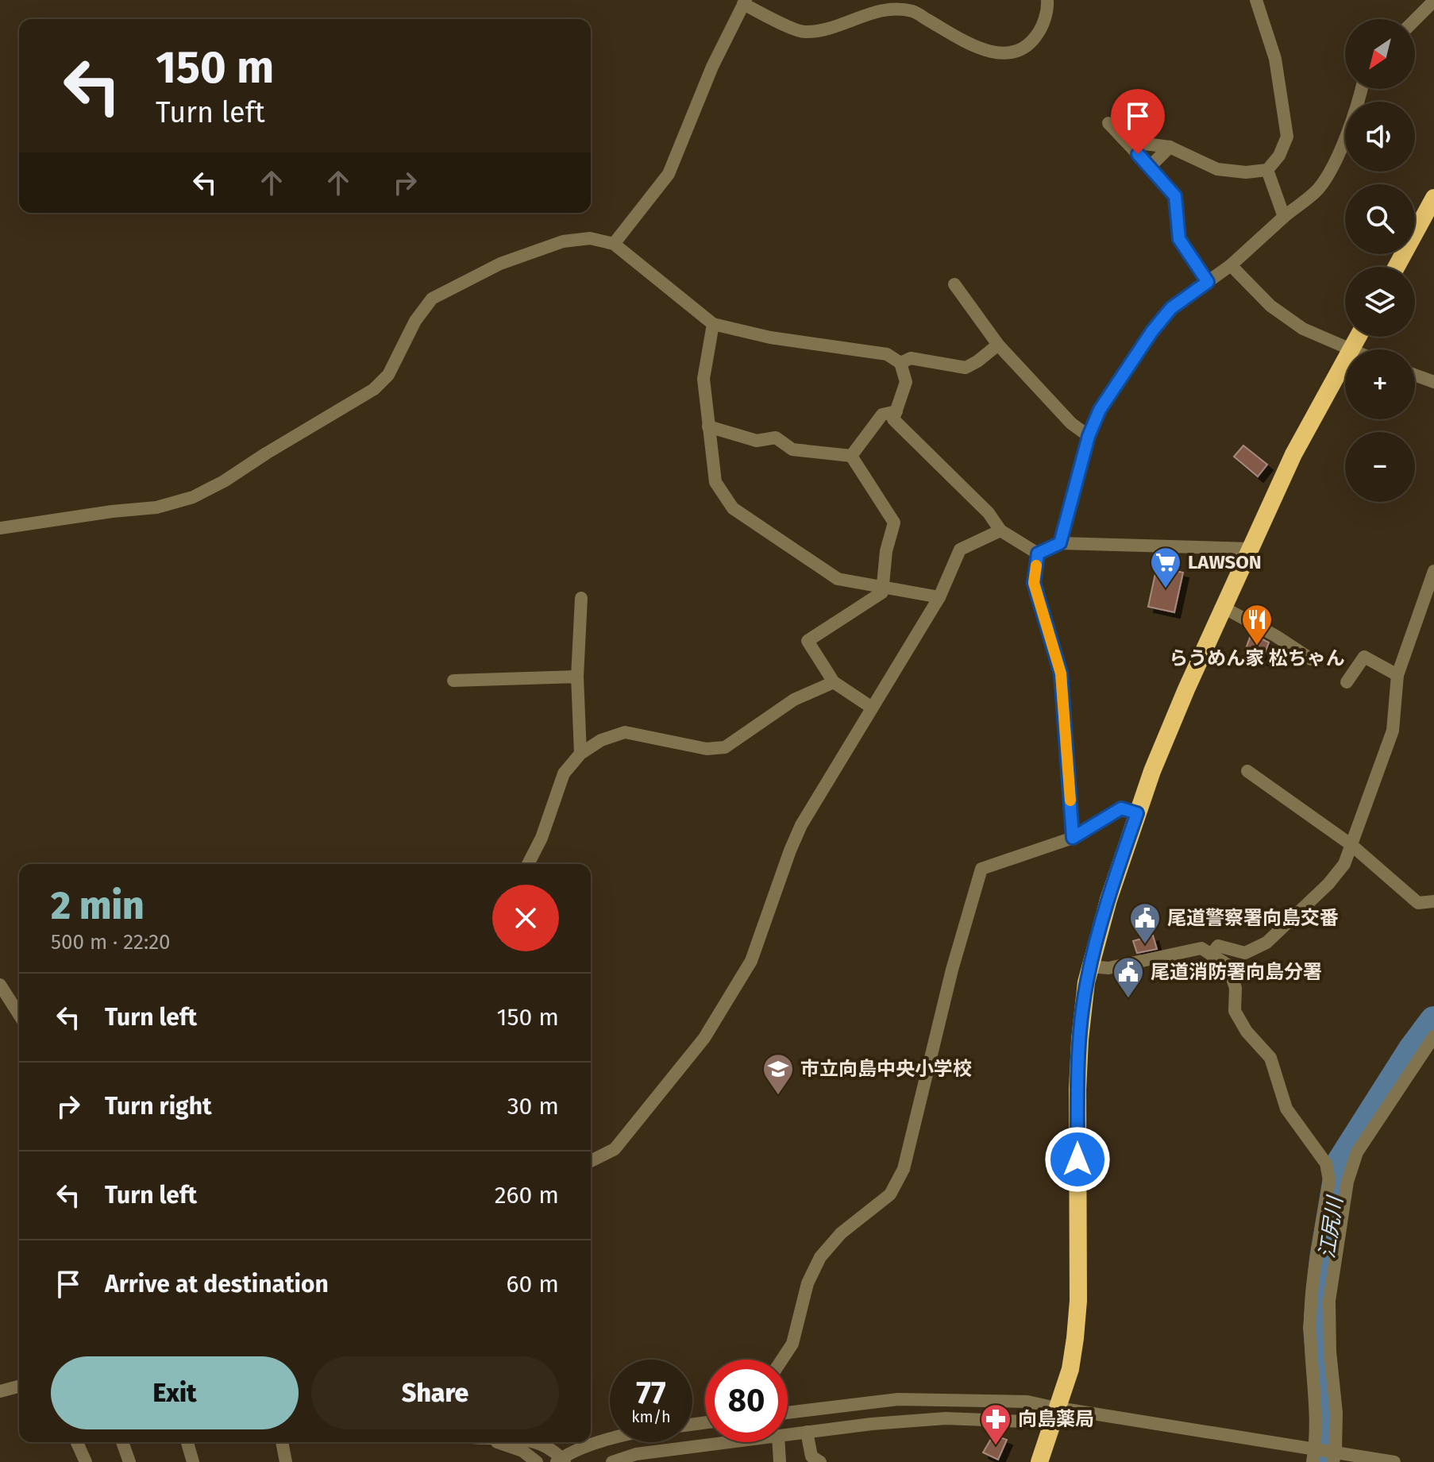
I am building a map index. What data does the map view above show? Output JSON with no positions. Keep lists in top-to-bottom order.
{
  "water": ["江尻川"],
  "places": {
    "supermarket": ["LAWSON"],
    "restaurant": ["らうめん家 松ちゃん"],
    "public building": ["尾道警察署向島交番", "尾道消防署向島分署"],
    "school or university": ["市立向島中央小学校"],
    "pharmacy": ["向島薬局"]
  },
  "north": "bottom left",
  "page": {
    "map_buttons": ["+", "−"],
    "turn": ["150 m", "Turn left"],
    "heading": ["2 min", "500 m · 22:20"],
    "list": [
      {
        "name": "Turn left",
        "value": "150 m"
      },
      {
        "name": "Turn right",
        "value": "30 m"
      },
      {
        "name": "Turn left",
        "value": "260 m"
      },
      {
        "name": "Arrive at destination",
        "value": "60 m"
      }
    ],
    "buttons": ["Exit", "Share"],
    "speed": "77 km/h",
    "limit": "80"
  }
}
